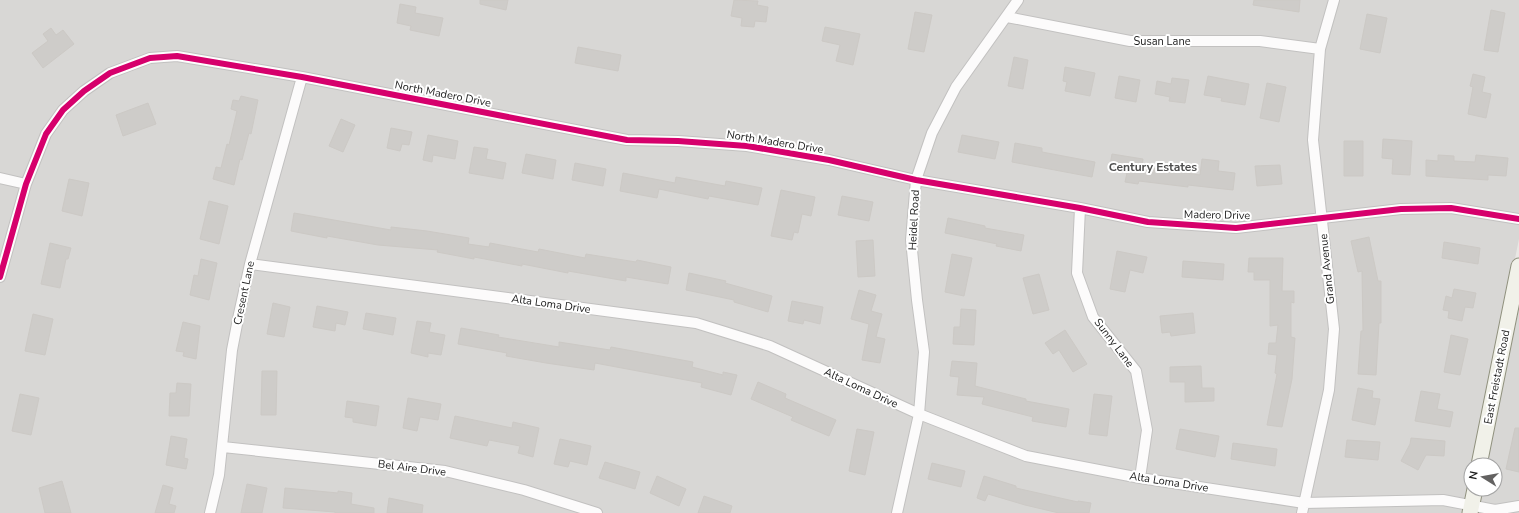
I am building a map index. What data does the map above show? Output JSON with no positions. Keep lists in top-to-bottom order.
{
  "streets": {
    "street": [
      "Susan Lane",
      "North Madero Drive",
      "Madero Drive",
      "Heidel Road",
      "Grand Avenue",
      "Cresent Lane",
      "Alta Loma Drive",
      "Sunny Lane",
      "East Freistadt Road",
      "Bel Aire Drive"
    ]
  },
  "crossings": [
    ["Susan Lane", "Heidel Road"],
    ["Susan Lane", "Grand Avenue"],
    ["North Madero Drive", "Madero Drive"],
    ["North Madero Drive", "Heidel Road"],
    ["North Madero Drive", "Cresent Lane"],
    ["Madero Drive", "Heidel Road"],
    ["Madero Drive", "Grand Avenue"],
    ["Madero Drive", "Sunny Lane"],
    ["Heidel Road", "Alta Loma Drive"],
    ["Grand Avenue", "Alta Loma Drive"],
    ["Cresent Lane", "Alta Loma Drive"],
    ["Cresent Lane", "Bel Aire Drive"],
    ["Alta Loma Drive", "Sunny Lane"]
  ],
  "districts": ["Century Estates"],
  "north": "left"
}
